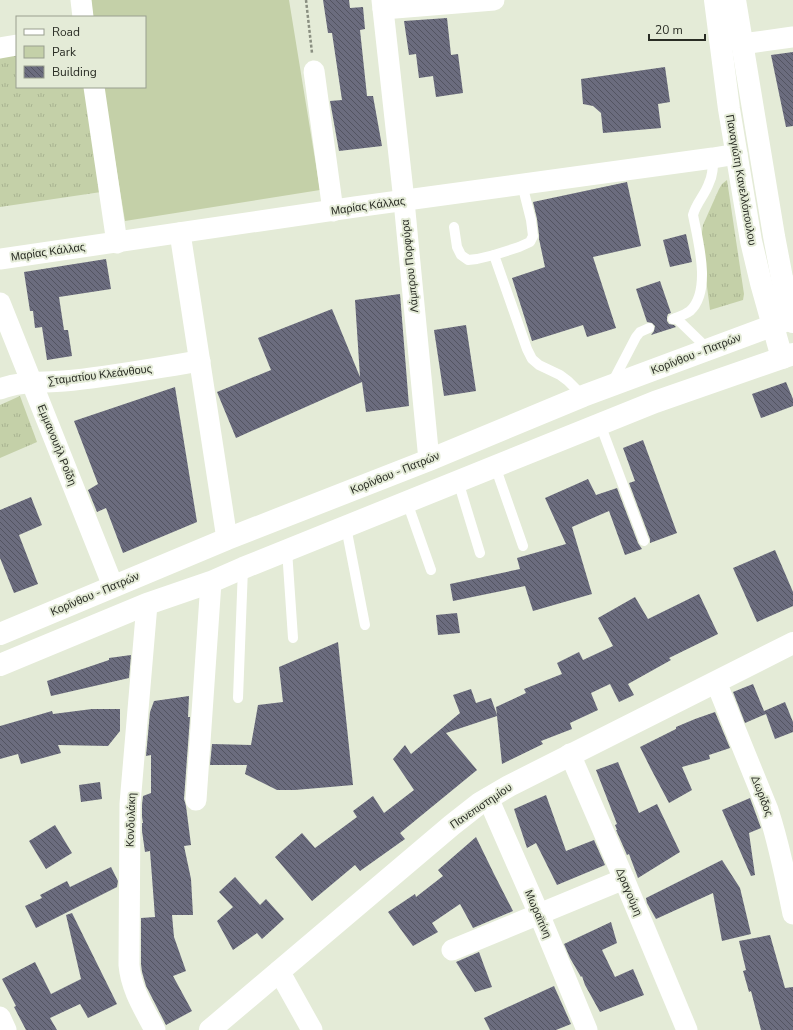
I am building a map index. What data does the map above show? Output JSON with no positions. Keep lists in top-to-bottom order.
{
  "streets": {
    "main road": ["Παναγιώτη Κανελλόπουλου", "Κορίνθου - Πατρών", "Πανεπιστημίου"],
    "street": [
      "Μαρίας Κάλλας",
      "Λάμπρου Πορφύρα",
      "Σταματίου Κλεάνθους",
      "Εμμανουήλ Ροΐδη",
      "Δωρίδος",
      "Κονδυλάκη",
      "Δραγούμη",
      "Μωραϊτίνη"
    ]
  },
  "crossings": [
    ["Παναγιώτη Κανελλόπουλου", "Μαρίας Κάλλας"],
    ["Παναγιώτη Κανελλόπουλου", "Κορίνθου - Πατρών"],
    ["Μαρίας Κάλλας", "Λάμπρου Πορφύρα"],
    ["Λάμπρου Πορφύρα", "Κορίνθου - Πατρών"],
    ["Κορίνθου - Πατρών", "Εμμανουήλ Ροΐδη"],
    ["Σταματίου Κλεάνθους", "Εμμανουήλ Ροΐδη"],
    ["Δωρίδος", "Πανεπιστημίου"],
    ["Πανεπιστημίου", "Δραγούμη"],
    ["Πανεπιστημίου", "Μωραϊτίνη"]
  ],
  "legend": ["Road", "Park", "Building"],
  "scale_bar": "20 m"
}
